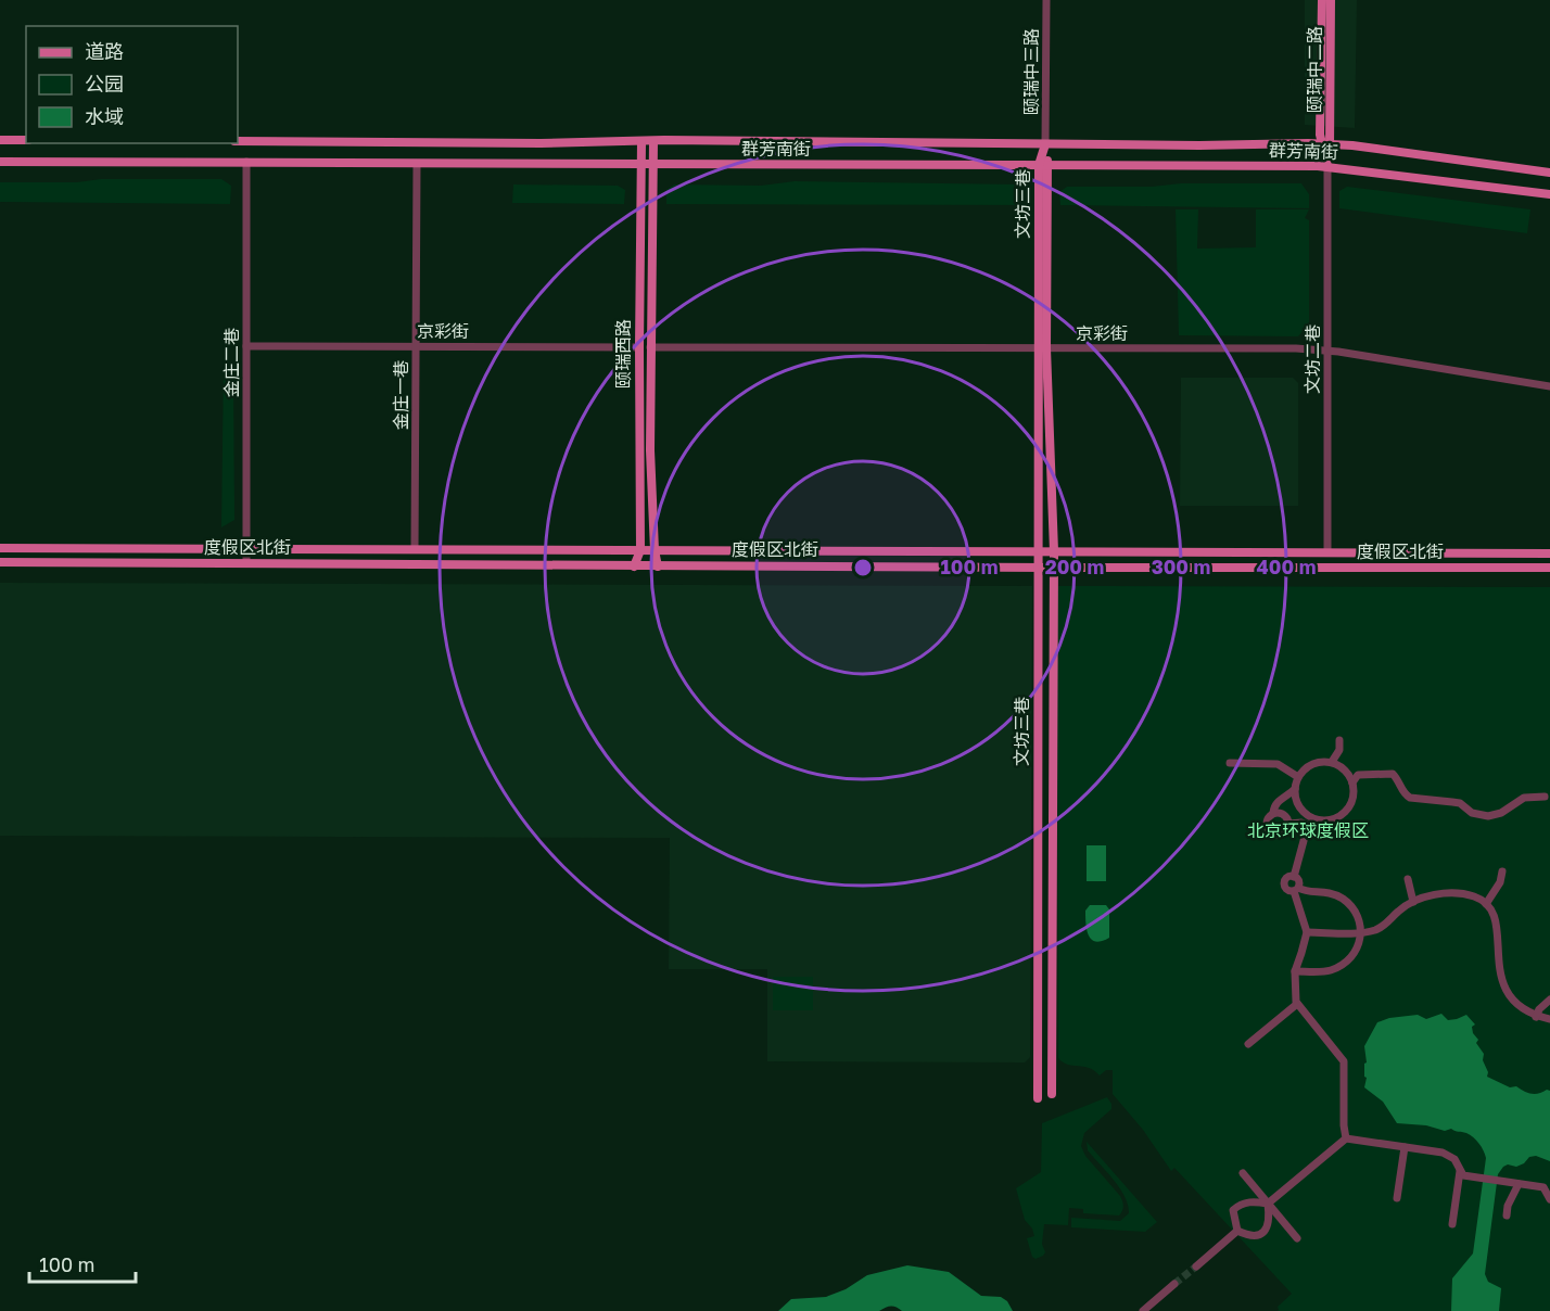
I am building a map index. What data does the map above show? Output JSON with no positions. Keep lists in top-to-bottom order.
{
  "streets": {
    "main road": [
      "颐瑞中二路",
      "群芳南街",
      "文坊三巷",
      "颐瑞西路",
      "度假区北街"
    ],
    "street": [
      "颐瑞中三路",
      "京彩街",
      "文坊二巷",
      "金庄二巷",
      "金庄一巷"
    ]
  },
  "crossings": [
    ["颐瑞中二路", "群芳南街"],
    ["颐瑞中二路", "文坊二巷"],
    ["颐瑞中三路", "群芳南街"],
    ["颐瑞中三路", "文坊三巷"],
    ["群芳南街", "文坊三巷"],
    ["群芳南街", "颐瑞西路"],
    ["群芳南街", "文坊二巷"],
    ["群芳南街", "金庄二巷"],
    ["群芳南街", "金庄一巷"],
    ["文坊三巷", "京彩街"],
    ["文坊三巷", "度假区北街"],
    ["京彩街", "颐瑞西路"],
    ["京彩街", "文坊二巷"],
    ["京彩街", "金庄二巷"],
    ["京彩街", "金庄一巷"],
    ["颐瑞西路", "度假区北街"],
    ["文坊二巷", "度假区北街"],
    ["金庄二巷", "度假区北街"],
    ["金庄一巷", "度假区北街"]
  ],
  "parks": ["北京环球度假区"],
  "legend": ["道路", "公园", "水域"],
  "scale_bar": "100 m",
  "rings": [
    "100 m",
    "200 m",
    "300 m",
    "400 m"
  ]
}
